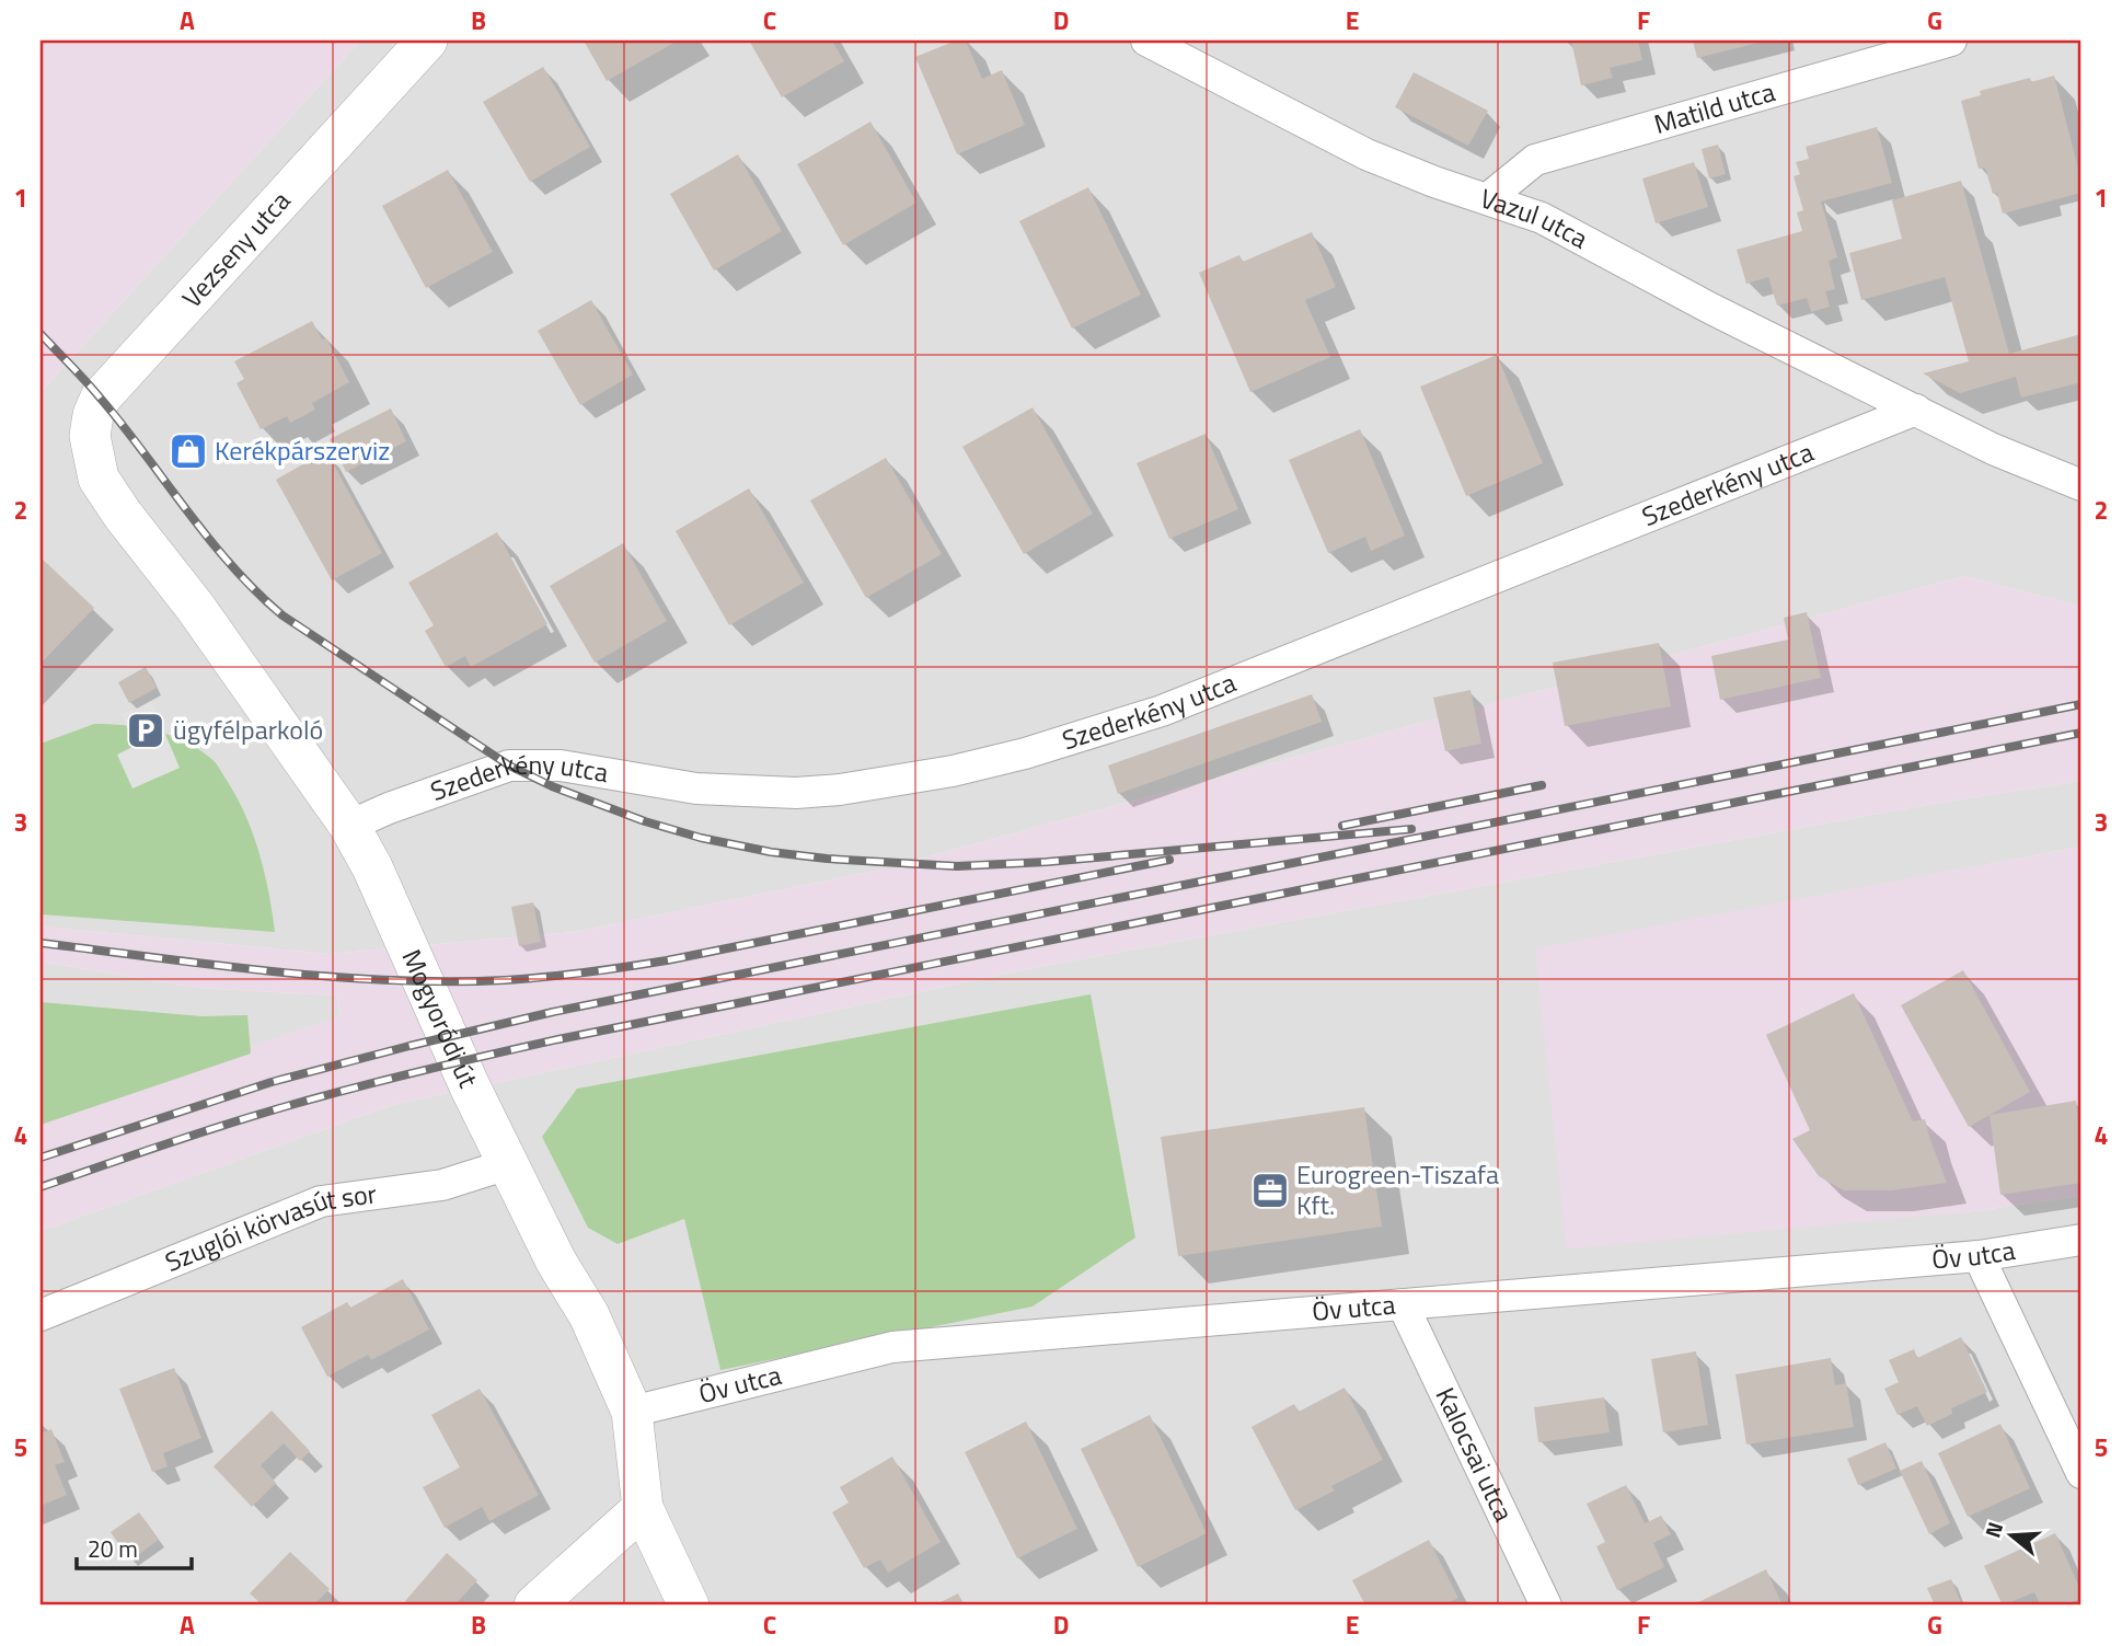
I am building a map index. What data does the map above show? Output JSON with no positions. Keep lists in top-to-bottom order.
{
  "streets": {
    "street": [
      "Matild utca",
      "Vazul utca",
      "Vezseny utca",
      "Szederkény utca",
      "Mogyoródi út",
      "Szuglói körvasút sor",
      "Öv utca",
      "Kalocsai utca"
    ]
  },
  "crossings": [
    ["Matild utca", "Vazul utca"],
    ["Vazul utca", "Szederkény utca"],
    ["Vezseny utca", "Mogyoródi út"],
    ["Szederkény utca", "Mogyoródi út"],
    ["Mogyoródi út", "Szuglói körvasút sor"],
    ["Mogyoródi út", "Öv utca"],
    ["Öv utca", "Kalocsai utca"]
  ],
  "places": {
    "shop": ["Kerékpárszerviz"],
    "parking": ["ügyfélparkoló"],
    "office": ["Eurogreen-Tiszafa Kft."]
  },
  "scale_bar": "20 m",
  "north": "left",
  "grid": {
    "columns": [
      "A",
      "B",
      "C",
      "D",
      "E",
      "F",
      "G"
    ],
    "rows": [
      "1",
      "2",
      "3",
      "4",
      "5"
    ]
  }
}
